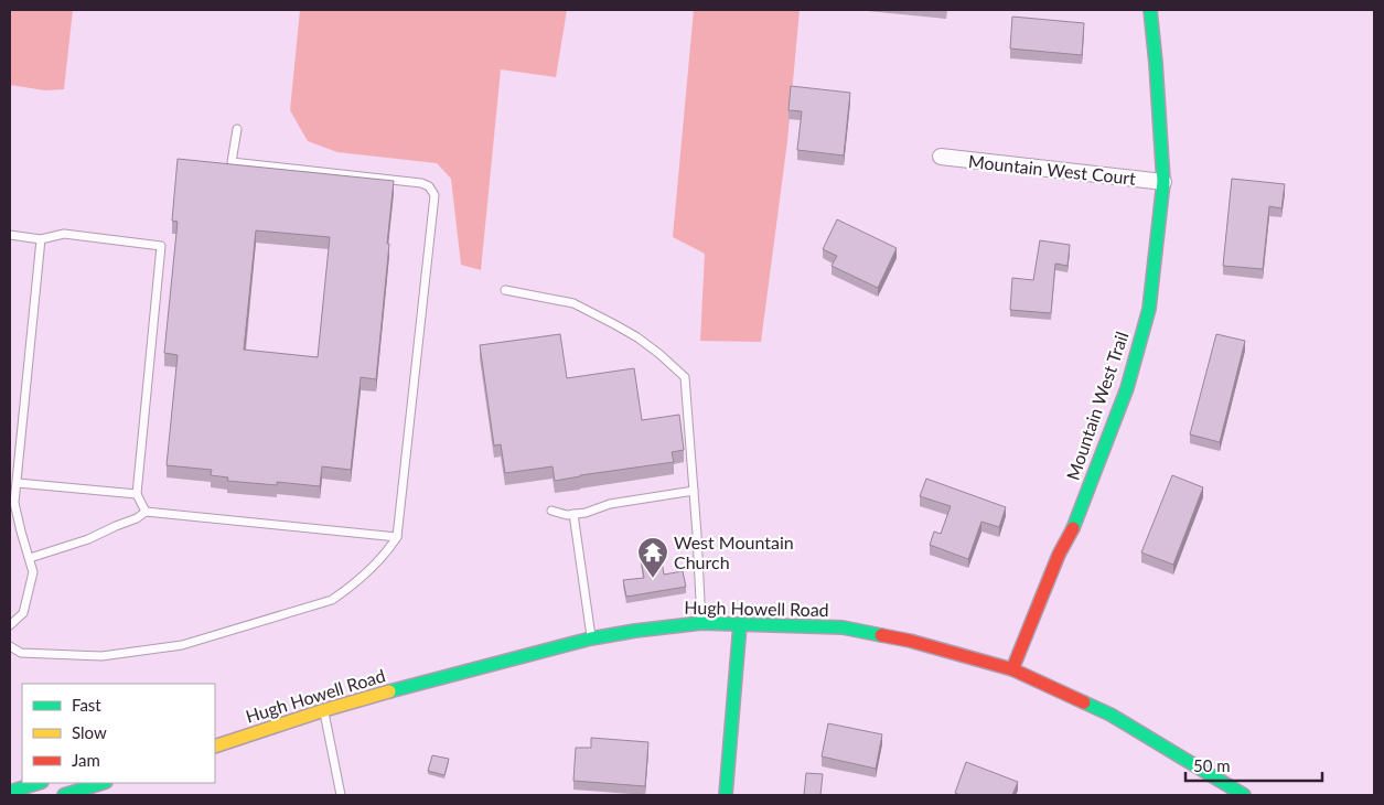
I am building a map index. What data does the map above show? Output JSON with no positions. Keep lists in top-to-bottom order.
{
  "streets": {
    "main road": ["Mountain West Trail", "Hugh Howell Road"],
    "street": ["Mountain West Court"]
  },
  "crossings": [
    ["Mountain West Court", "Mountain West Trail"],
    ["Mountain West Trail", "Hugh Howell Road"]
  ],
  "places": {
    "temple": ["West Mountain Church"]
  },
  "legend": ["Fast", "Slow", "Jam"],
  "scale_bar": "50 m"
}
